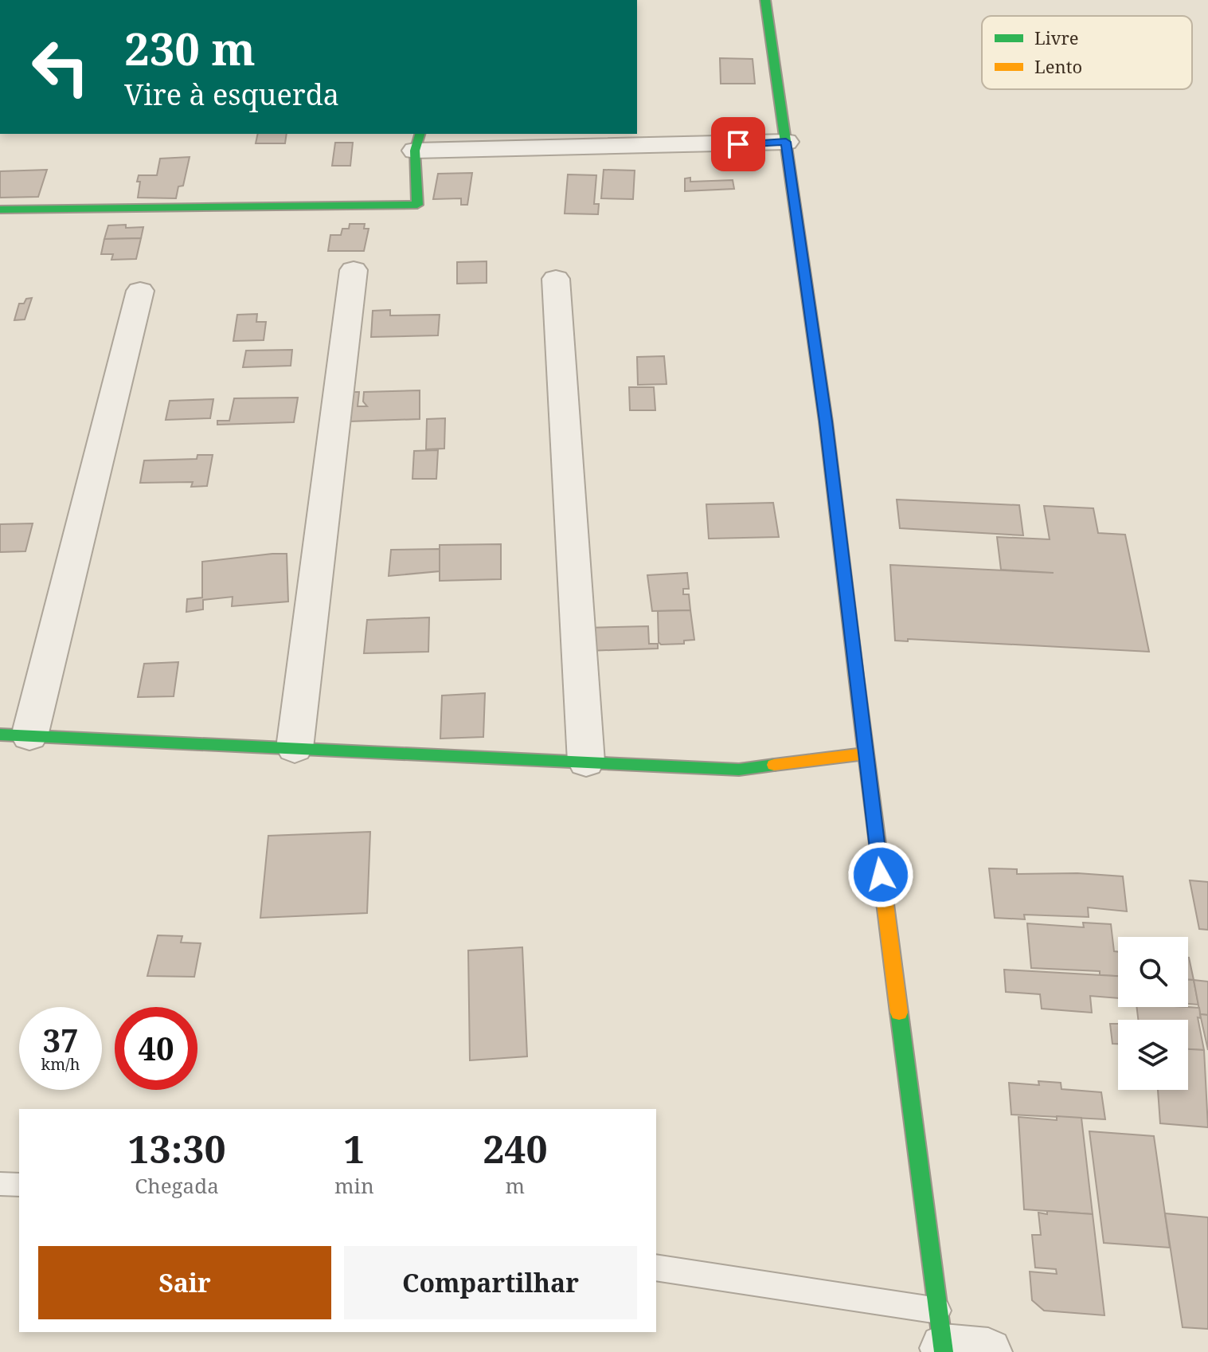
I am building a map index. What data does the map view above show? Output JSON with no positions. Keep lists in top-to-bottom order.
{
  "legend": ["Livre", "Lento"],
  "page": {
    "turn": ["230 m", "Vire à esquerda"],
    "speed": "37 km/h",
    "limit": "40",
    "eta": [
      "13:30",
      "Chegada",
      "1",
      "min",
      "240",
      "m"
    ],
    "buttons": ["Sair", "Compartilhar"]
  }
}
